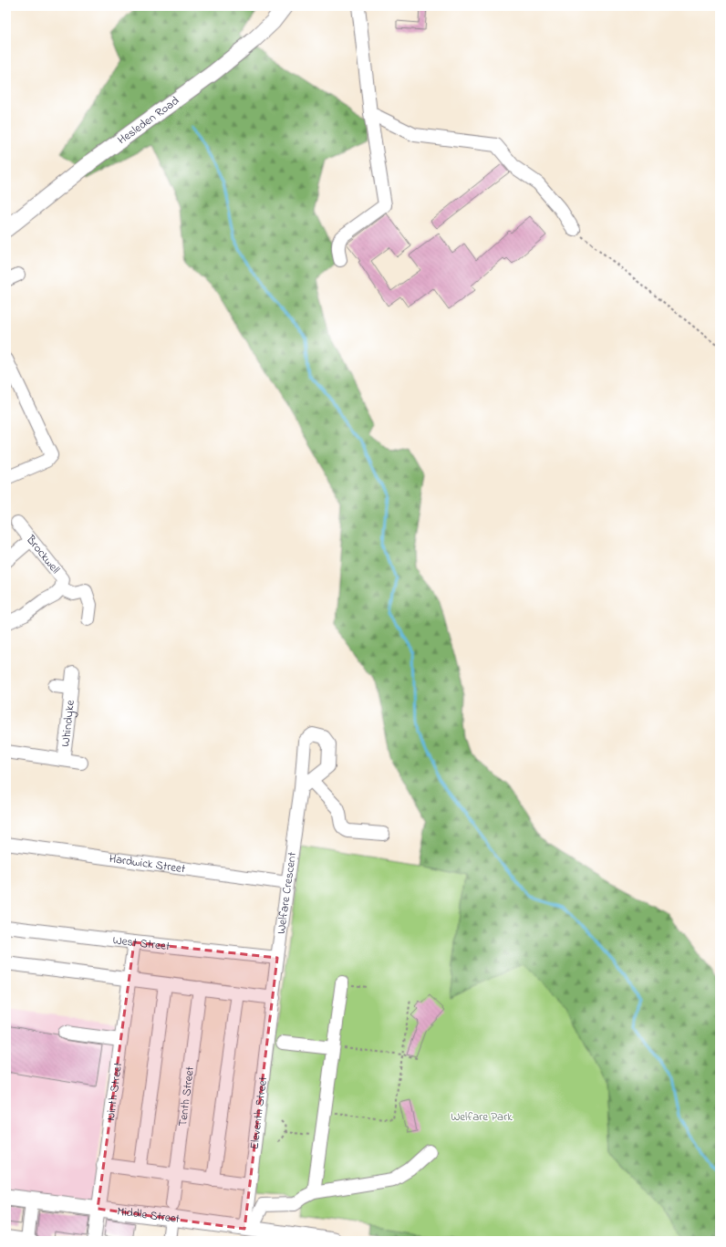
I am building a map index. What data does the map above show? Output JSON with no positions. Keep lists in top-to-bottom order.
{
  "streets": {
    "main road": ["Hesleden Road", "Middle Street"],
    "street": [
      "Brockwell",
      "Whindyke",
      "Hardwick Street",
      "Welfare Crescent",
      "West Street",
      "Ninth Street",
      "Tenth Street",
      "Eleventh Street"
    ]
  },
  "crossings": [
    ["Hardwick Street", "Welfare Crescent"],
    ["Welfare Crescent", "West Street"],
    ["Welfare Crescent", "Eleventh Street"],
    ["West Street", "Ninth Street"],
    ["Ninth Street", "Middle Street"],
    ["Tenth Street", "Middle Street"],
    ["Eleventh Street", "Middle Street"]
  ],
  "parks": ["Welfare Park"]
}
